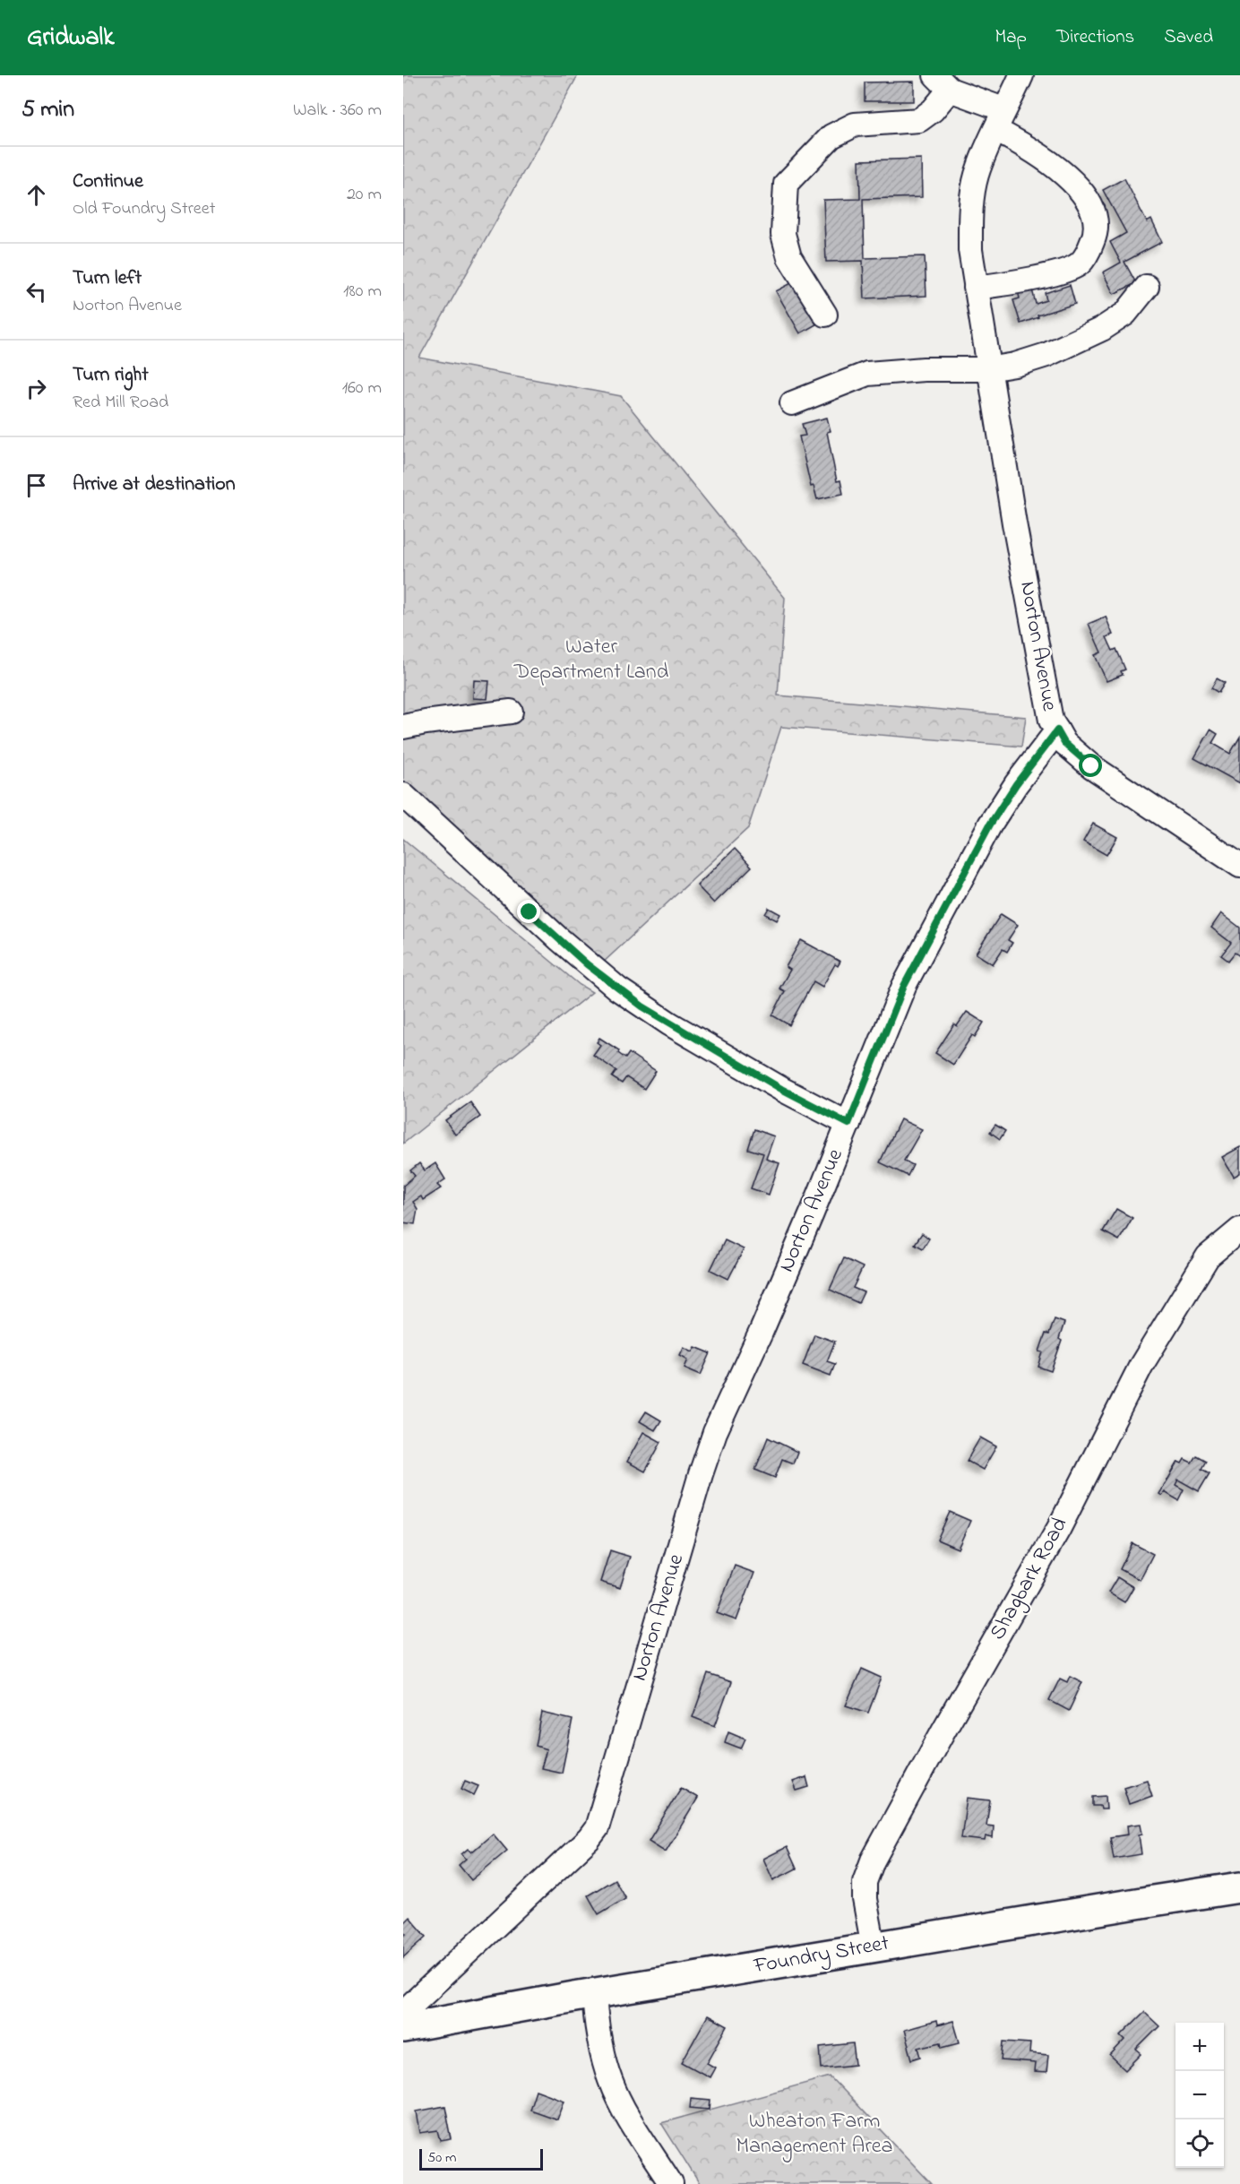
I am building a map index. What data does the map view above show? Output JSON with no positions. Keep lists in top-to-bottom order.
{
  "streets": {
    "highway": ["Foundry Street"],
    "street": ["Norton Avenue", "Shagbark Road"]
  },
  "crossings": [
    ["Shagbark Road", "Foundry Street"]
  ],
  "parks": ["Water Department Land", "Wheaton Farm Management Area"],
  "scale_bar": "50 m",
  "page": {
    "header": "Gridwalk",
    "nav": ["Map", "Directions", "Saved"],
    "heading": ["5 min", "Walk · 360 m"],
    "list": [
      ["Continue", "Old Foundry Street", "20 m"],
      ["Turn left", "Norton Avenue", "180 m"],
      ["Turn right", "Red Mill Road", "160 m"],
      "Arrive at destination"
    ],
    "map_buttons": ["+", "−"],
    "scale": "50 m"
  }
}
